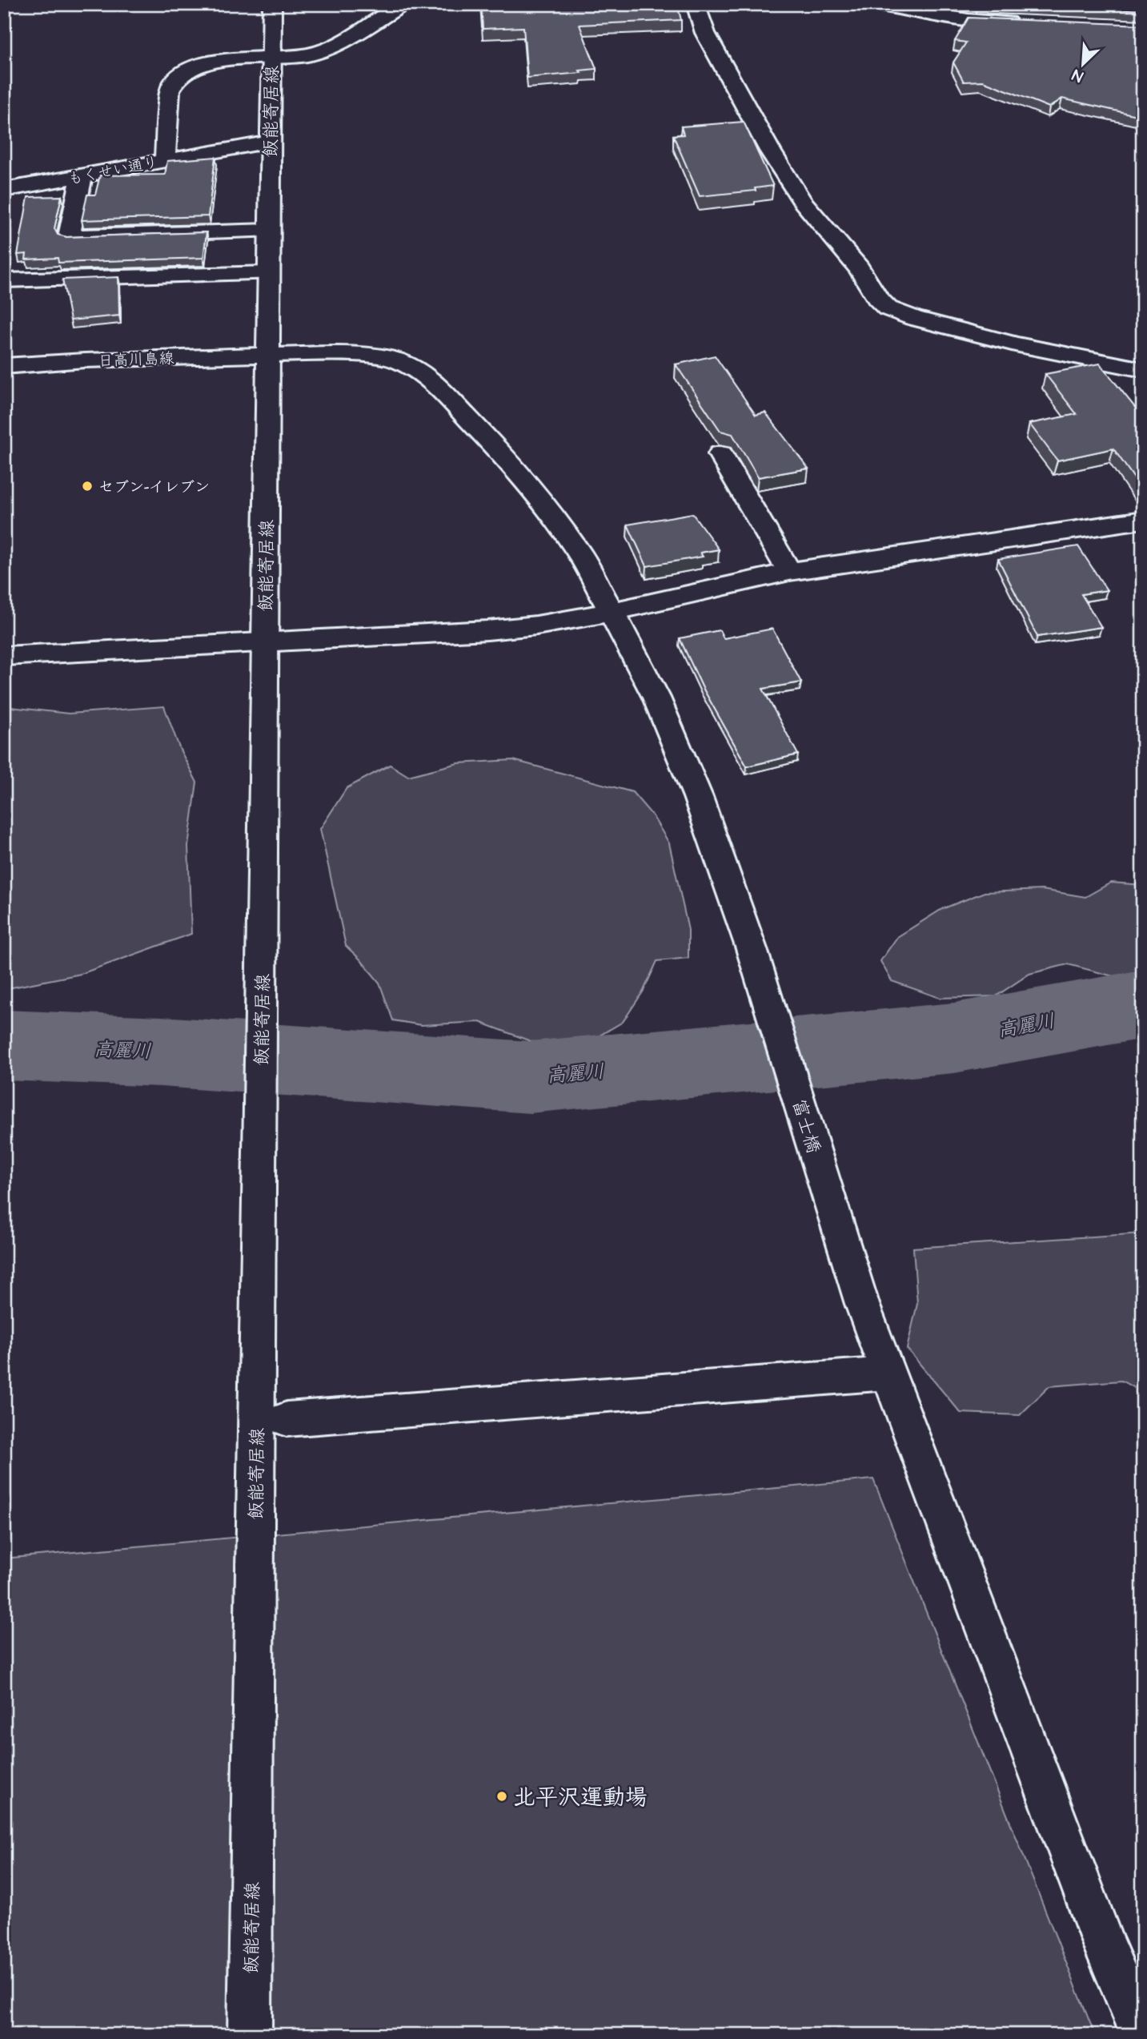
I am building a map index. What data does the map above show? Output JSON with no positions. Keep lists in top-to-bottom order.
{
  "streets": {
    "street": [
      "飯能寄居線",
      "もくせい通り",
      "日高川島線",
      "富士橋"
    ]
  },
  "crossings": [
    ["飯能寄居線", "もくせい通り"],
    ["飯能寄居線", "日高川島線"],
    ["日高川島線", "富士橋"]
  ],
  "water": ["高麗川"],
  "places": ["セブン-イレブン", "北平沢運動場"],
  "north": "bottom left"
}
